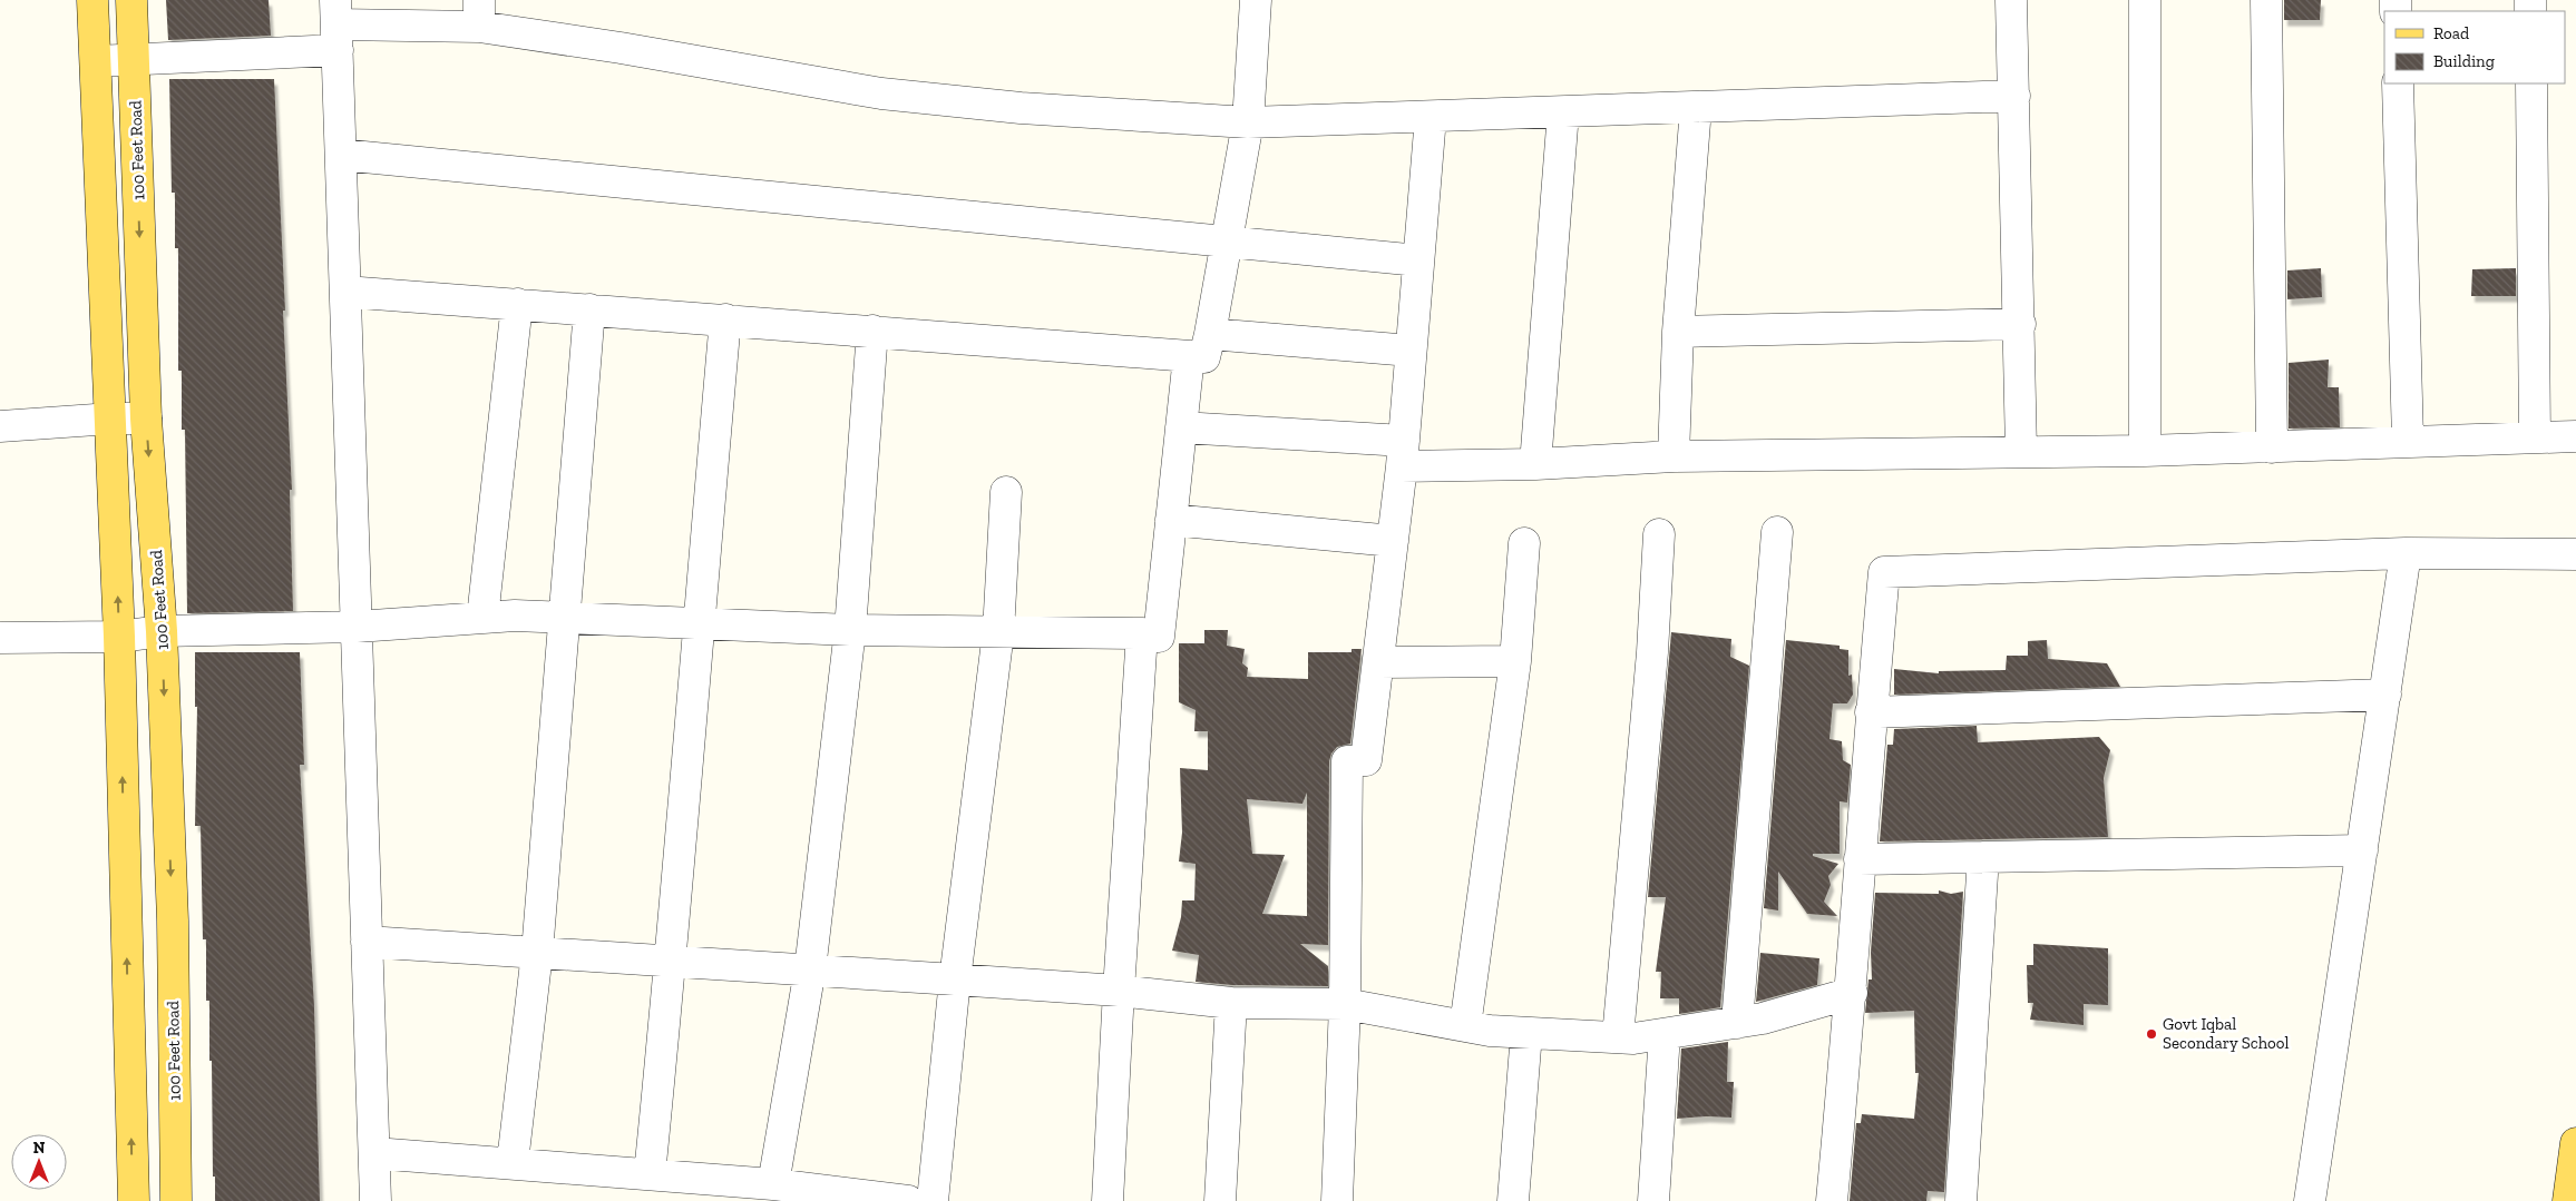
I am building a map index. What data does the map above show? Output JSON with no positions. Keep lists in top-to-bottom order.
{
  "streets": {
    "main road": ["100 Feet Road"]
  },
  "places": ["Govt Iqbal Secondary School"],
  "legend": ["Road", "Building"],
  "north": "top"
}
